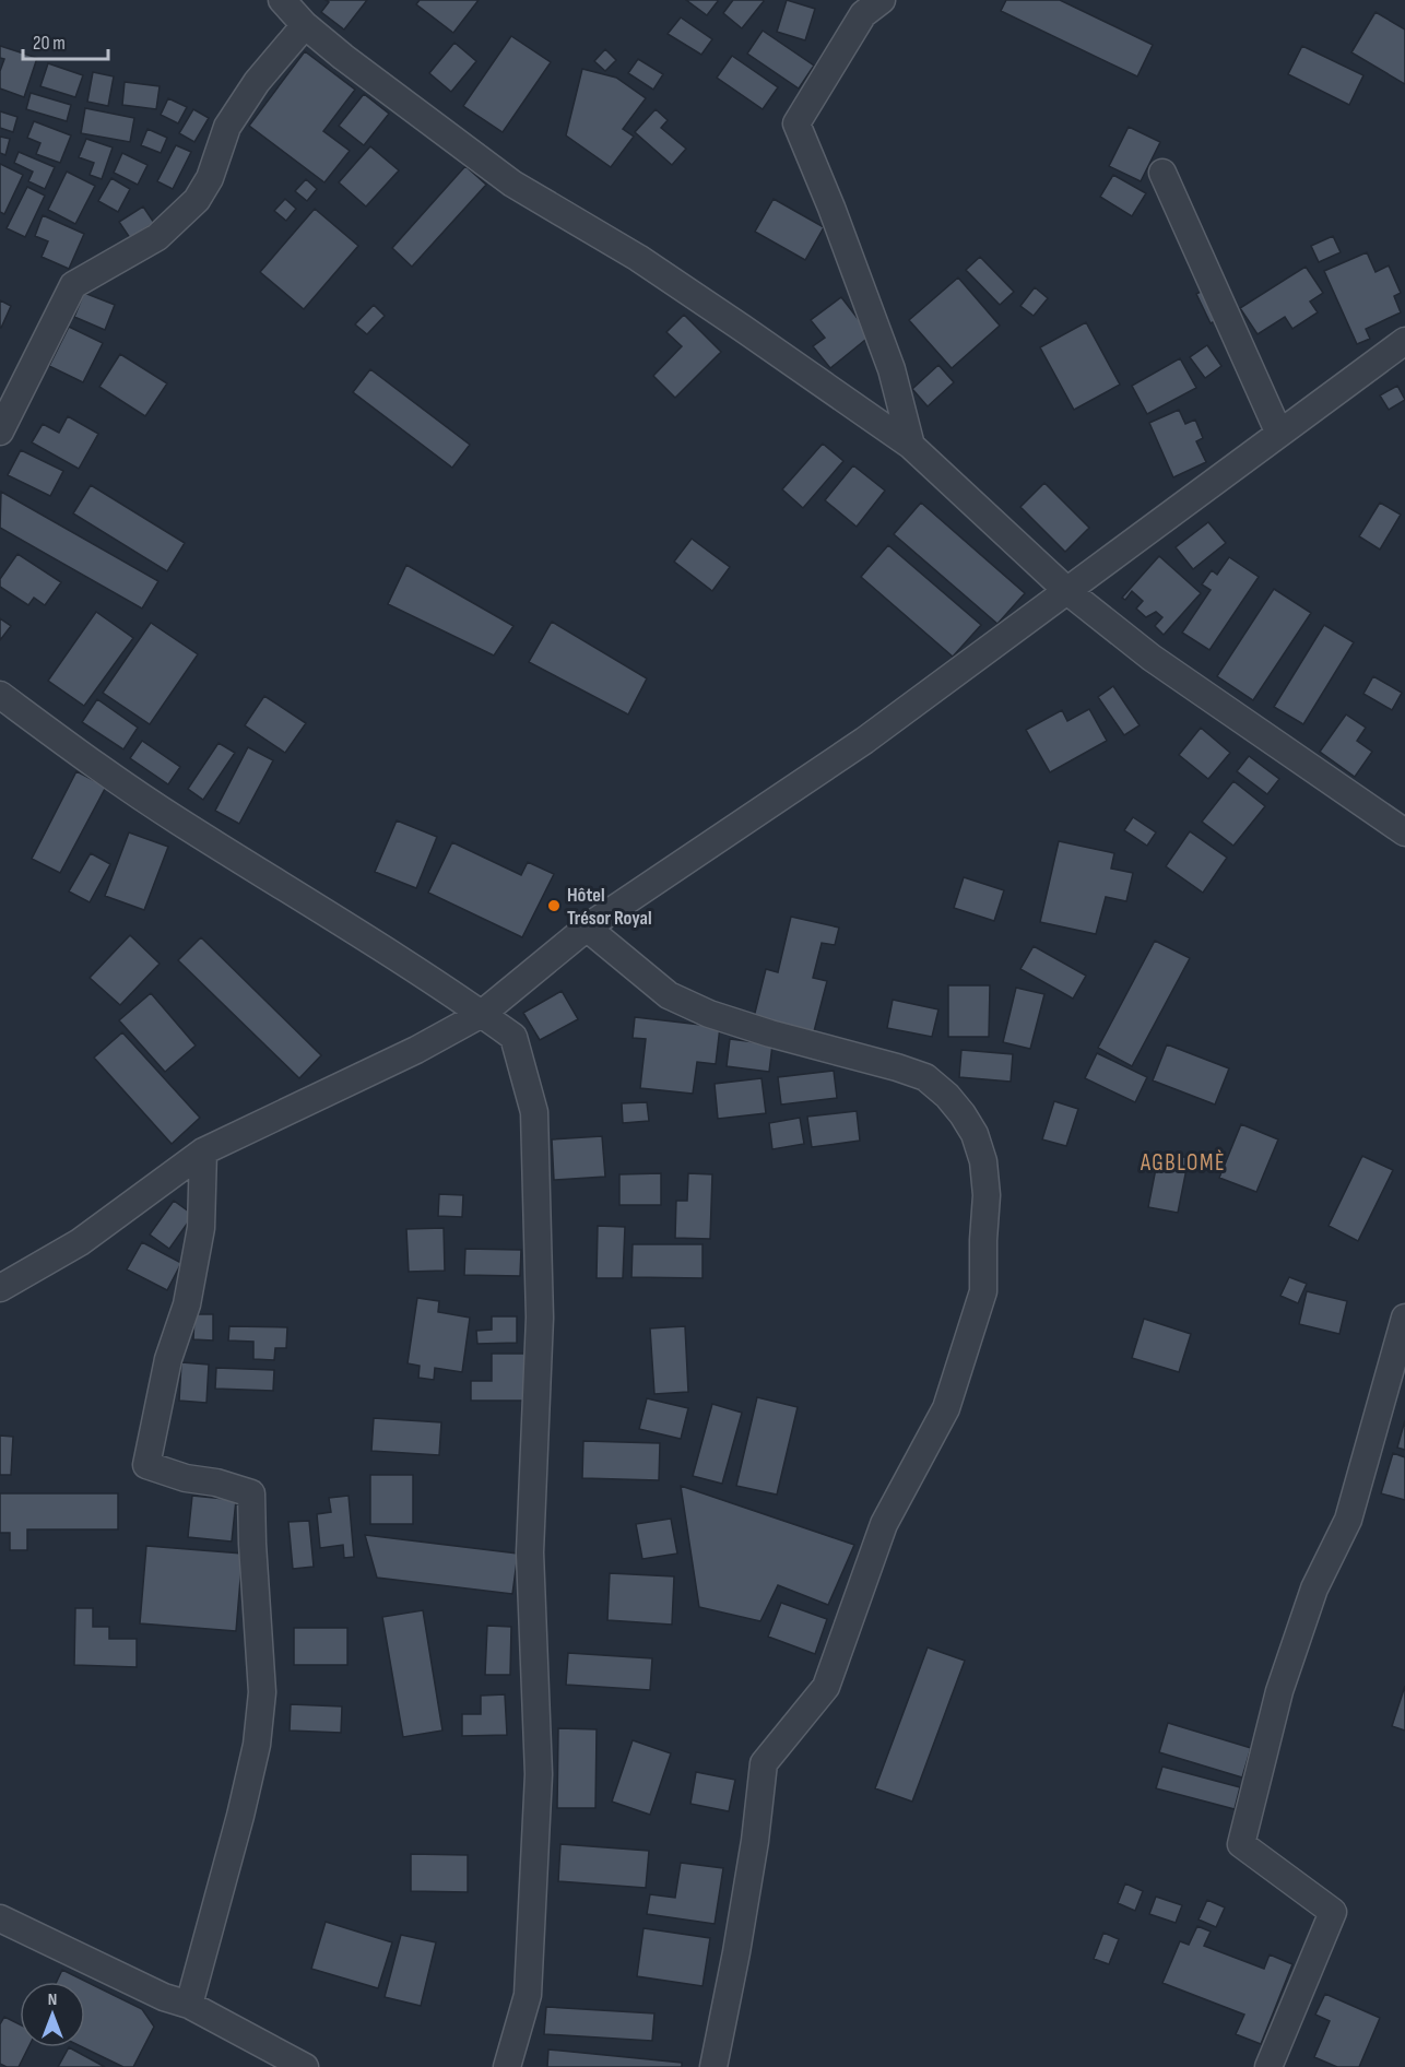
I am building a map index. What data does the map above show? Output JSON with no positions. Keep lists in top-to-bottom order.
{
  "districts": ["AGBLOMÈ"],
  "places": ["Hôtel Trésor Royal"],
  "scale_bar": "20 m",
  "north": "top"
}
